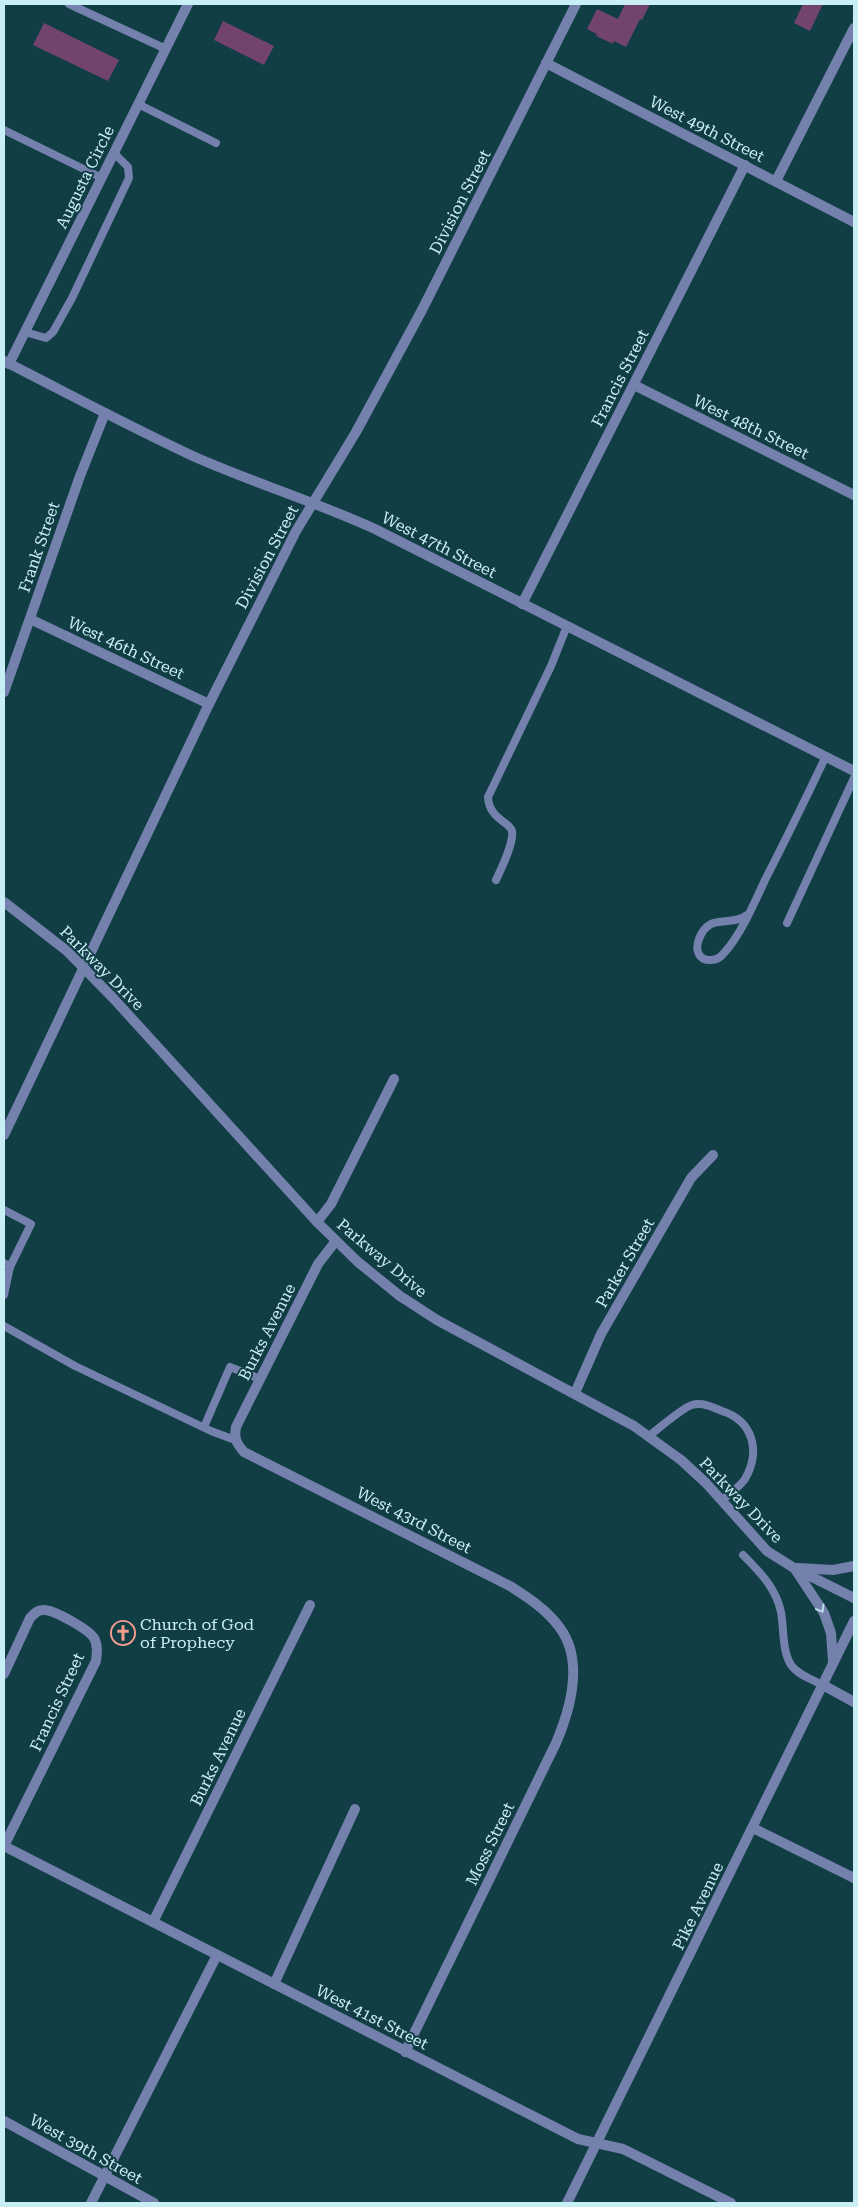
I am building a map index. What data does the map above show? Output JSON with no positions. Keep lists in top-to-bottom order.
{
  "streets": {
    "street": [
      "West 49th Street",
      "Augusta Circle",
      "Division Street",
      "Francis Street",
      "West 48th Street",
      "West 47th Street",
      "Frank Street",
      "West 46th Street",
      "Parkway Drive",
      "Parker Street",
      "Burks Avenue",
      "West 43rd Street",
      "Moss Street",
      "Pike Avenue",
      "West 41st Street",
      "West 39th Street"
    ]
  },
  "crossings": [
    ["West 49th Street", "Division Street"],
    ["West 49th Street", "Francis Street"],
    ["Augusta Circle", "West 47th Street"],
    ["Division Street", "West 47th Street"],
    ["Division Street", "West 46th Street"],
    ["Division Street", "Parkway Drive"],
    ["Francis Street", "West 48th Street"],
    ["Francis Street", "West 47th Street"],
    ["Francis Street", "West 41st Street"],
    ["West 47th Street", "Frank Street"],
    ["Frank Street", "West 46th Street"],
    ["Parkway Drive", "Parker Street"],
    ["Parkway Drive", "Burks Avenue"],
    ["Parkway Drive", "Pike Avenue"],
    ["Burks Avenue", "West 43rd Street"],
    ["Burks Avenue", "West 41st Street"],
    ["West 43rd Street", "Moss Street"],
    ["Moss Street", "West 41st Street"],
    ["Pike Avenue", "West 41st Street"]
  ],
  "places": {
    "church": ["Church of God of Prophecy"]
  }
}
